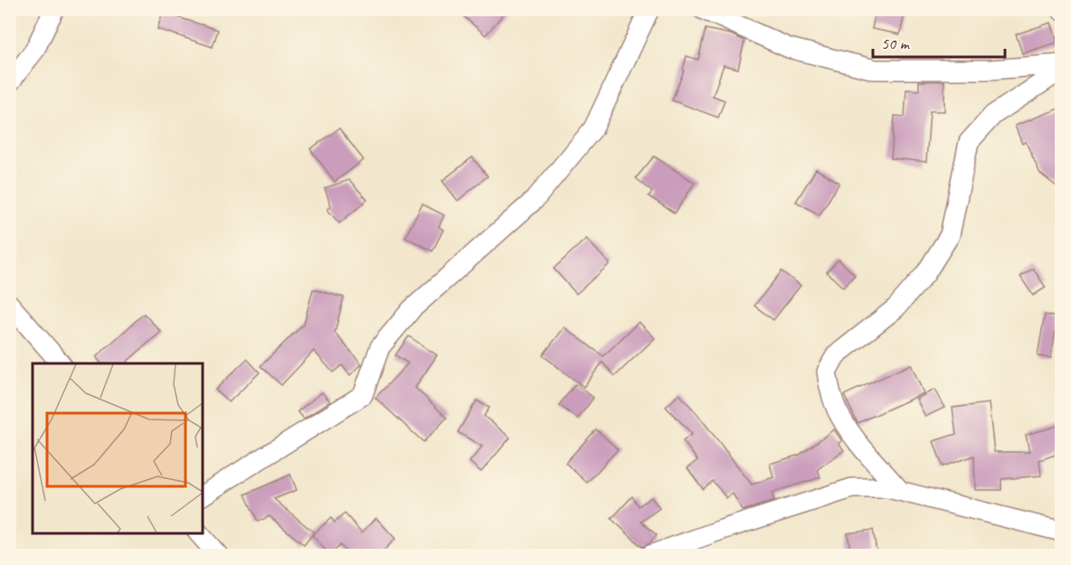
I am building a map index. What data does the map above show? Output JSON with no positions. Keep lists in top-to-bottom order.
{
  "scale_bar": "50 m"
}
